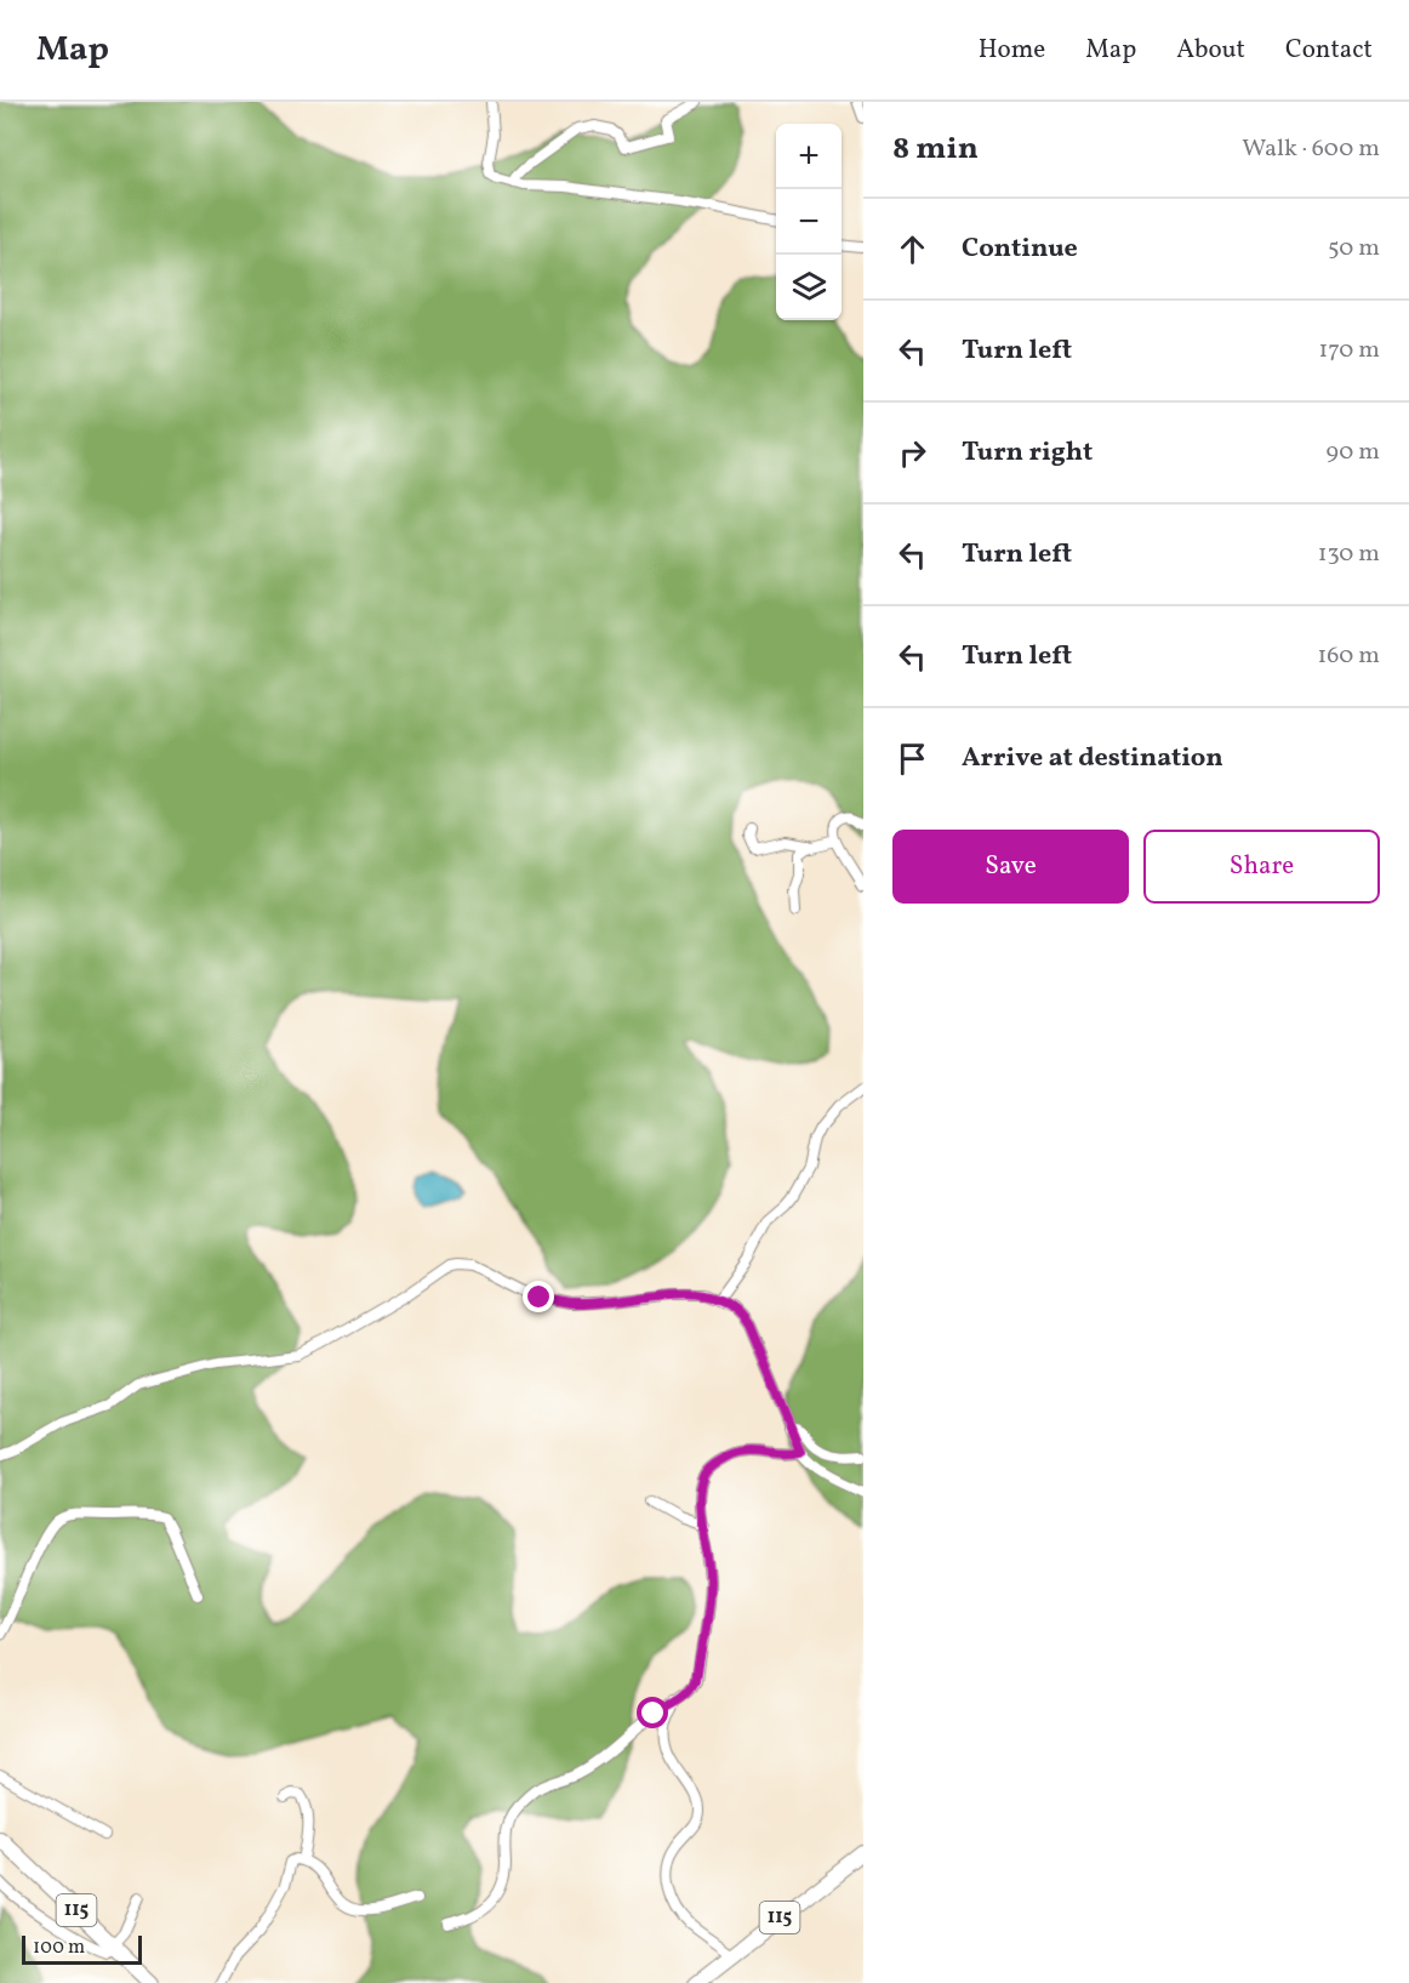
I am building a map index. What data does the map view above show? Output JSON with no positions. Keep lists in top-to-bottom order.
{
  "streets": {
    "highway": ["115"]
  },
  "scale_bar": "100 m",
  "page": {
    "header": "Map",
    "nav": [
      "Home",
      "Map",
      "About",
      "Contact"
    ],
    "heading": ["8 min", "Walk · 600 m"],
    "map_buttons": ["+", "−"],
    "list": [
      ["Continue", "50 m"],
      ["Turn left", "170 m"],
      ["Turn right", "90 m"],
      ["Turn left", "130 m"],
      ["Turn left", "160 m"],
      "Arrive at destination"
    ],
    "buttons": ["Save", "Share"],
    "scale": "100 m"
  }
}
